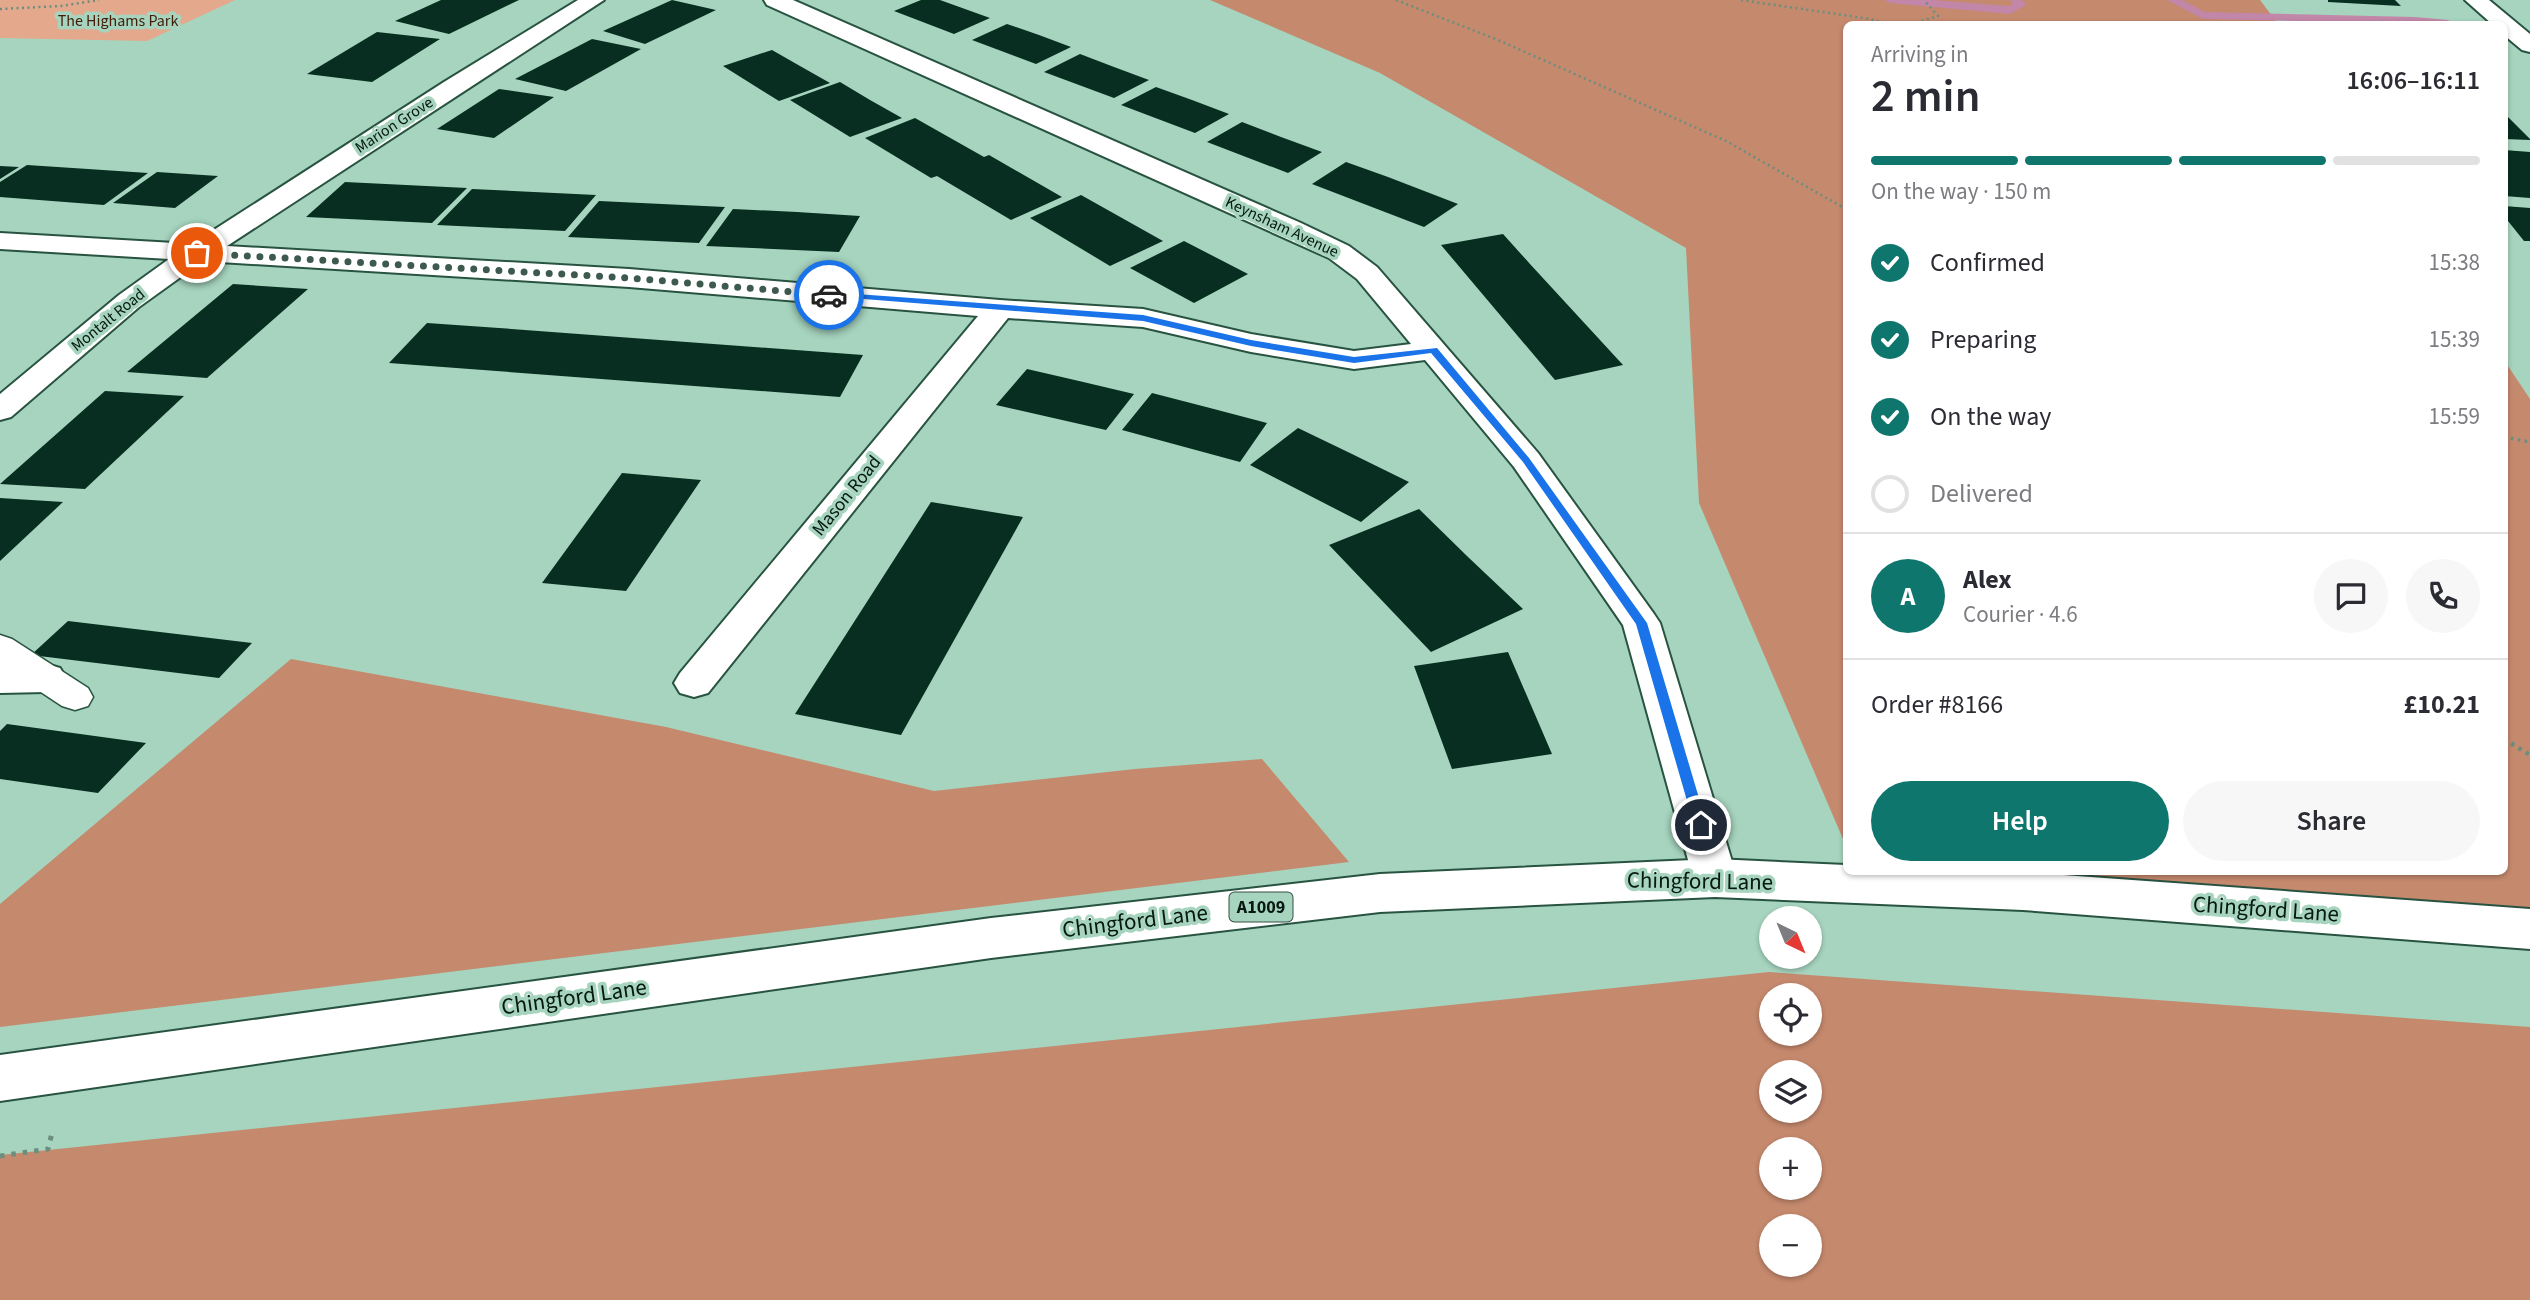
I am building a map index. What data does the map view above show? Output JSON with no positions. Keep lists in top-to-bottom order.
{
  "streets": {
    "street": [
      "Marion Grove",
      "Keynsham Avenue",
      "Montalt Road",
      "Mason Road",
      "Chingford Lane",
      "A1009"
    ]
  },
  "crossings": [
    ["Marion Grove", "Montalt Road"],
    ["Keynsham Avenue", "Chingford Lane"]
  ],
  "parks": ["The Highams Park"],
  "north": "bottom right",
  "page": {
    "heading": ["2 min", "Arriving in", "16:06–16:11"],
    "panel": [
      "Alex",
      "Courier · 4.6",
      "Order #8166",
      "£10.21"
    ],
    "bar": "On the way · 150 m",
    "list": [
      ["Confirmed", "15:38"],
      ["Preparing", "15:39"],
      ["On the way", "15:59"],
      "Delivered"
    ],
    "round": "A",
    "buttons": ["Help", "Share"],
    "map_buttons": ["+", "−"]
  }
}
